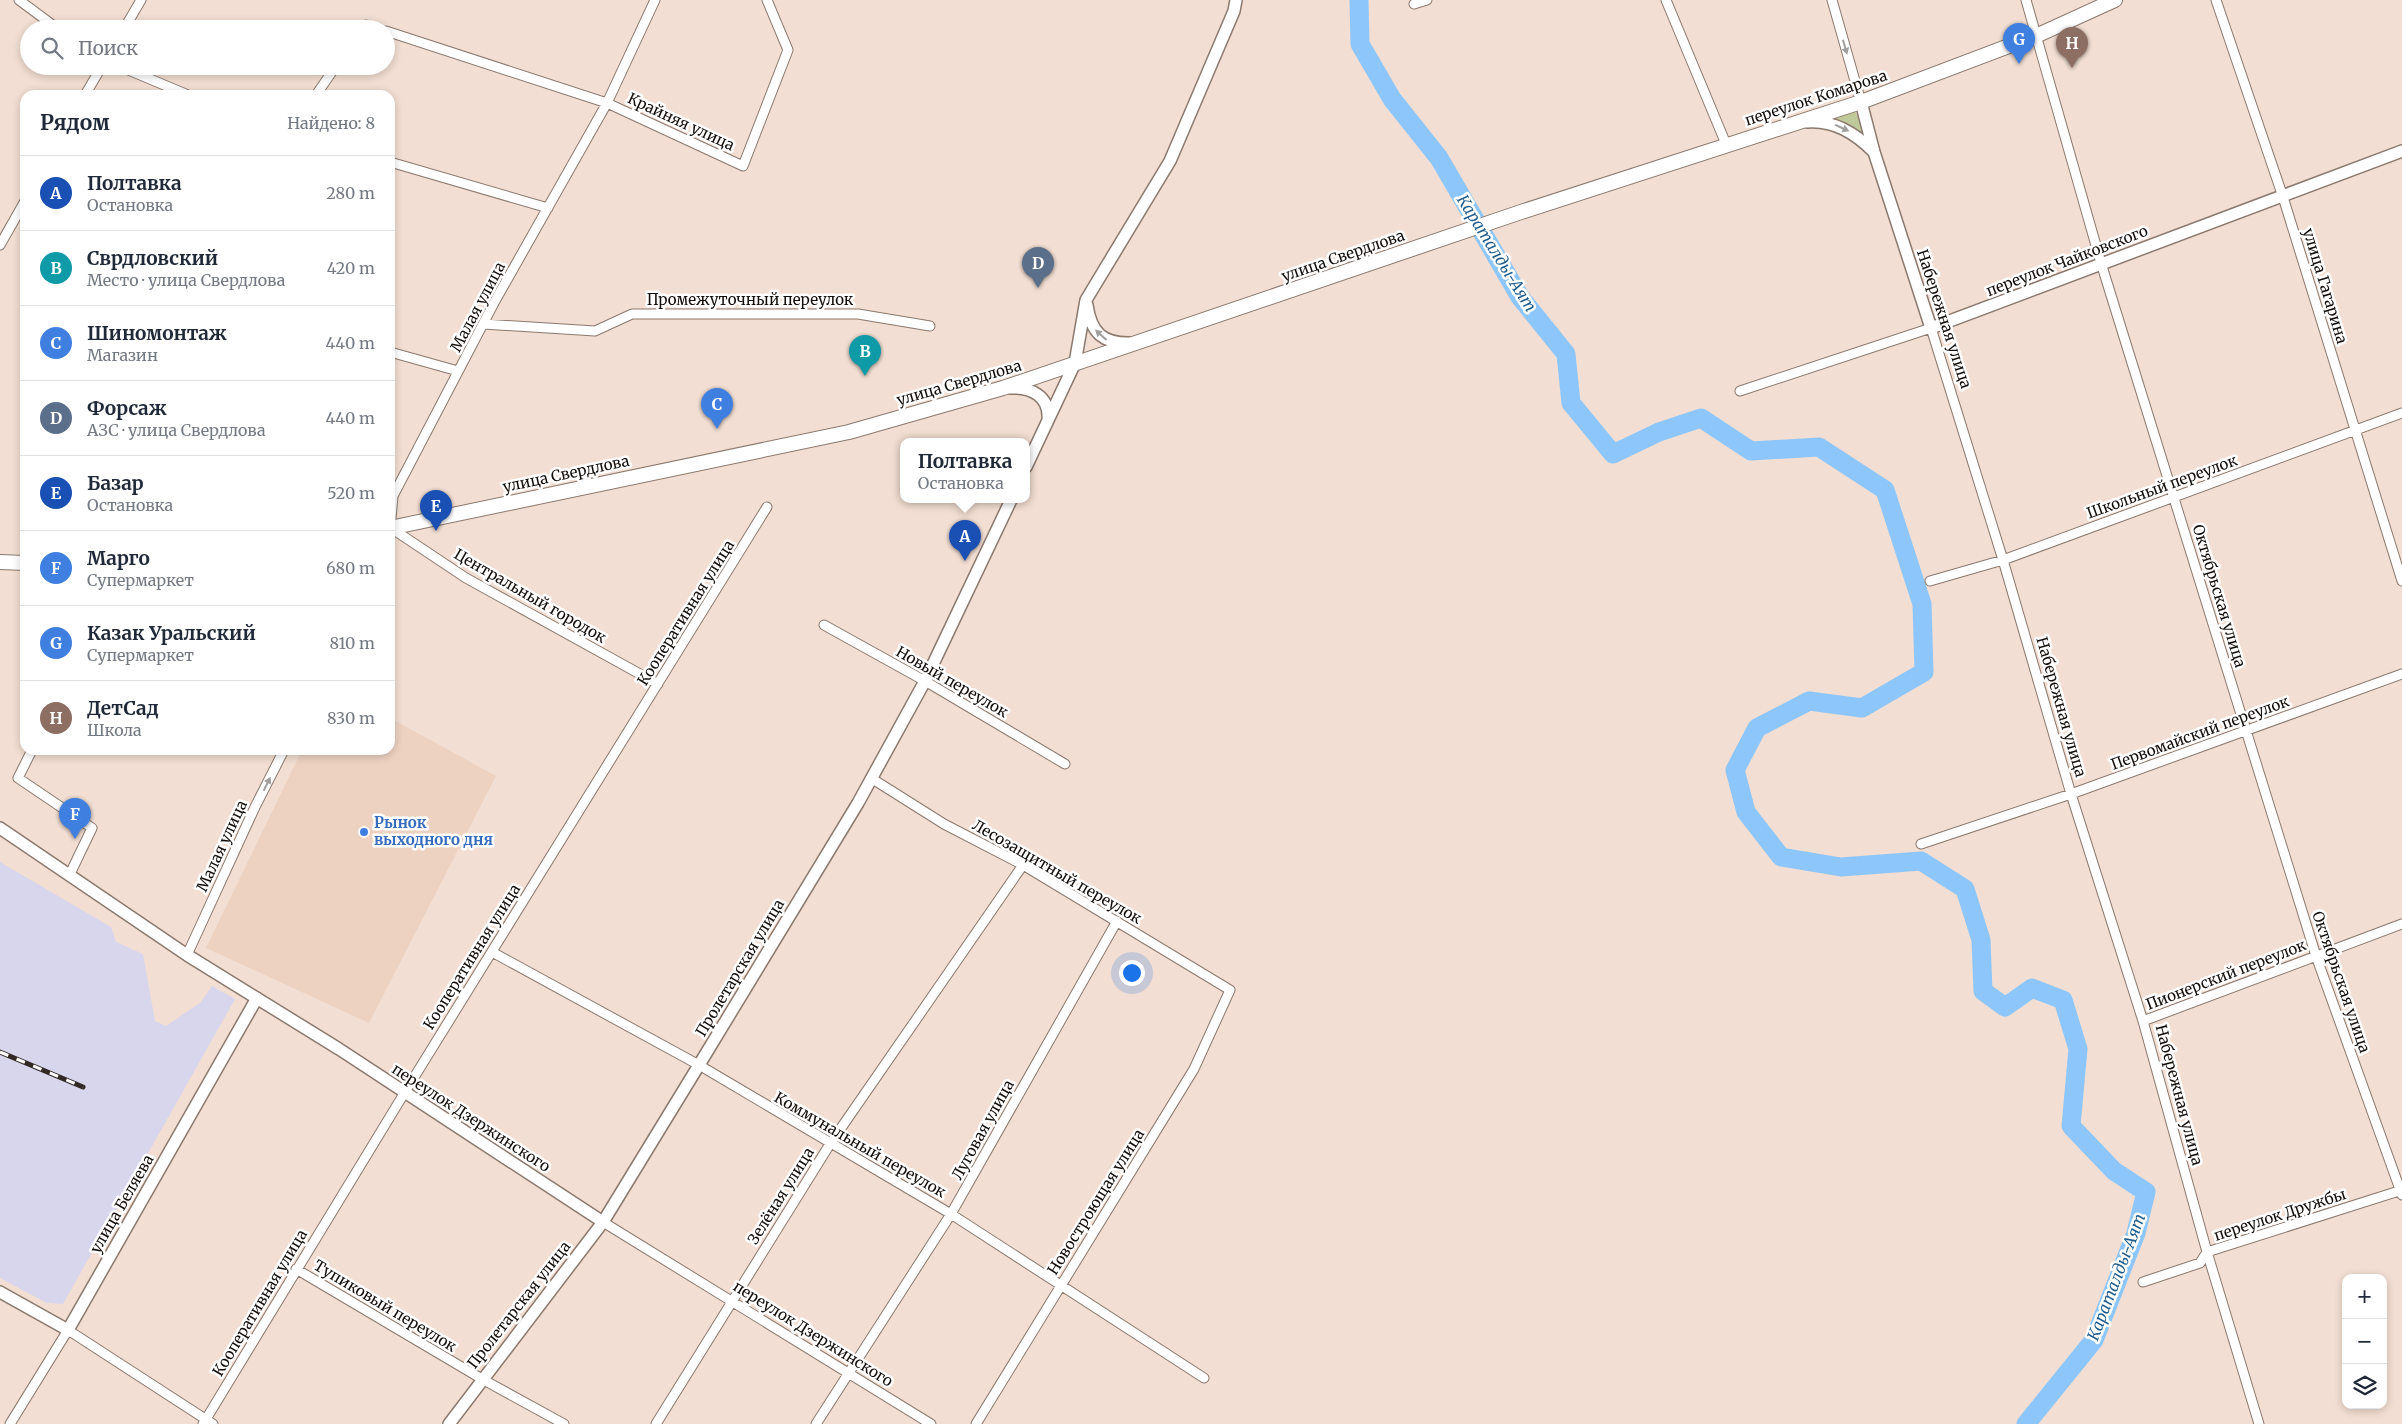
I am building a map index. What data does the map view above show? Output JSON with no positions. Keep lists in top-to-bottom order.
{
  "streets": {
    "main road": ["переулок Комарова", "улица Свердлова"],
    "street": [
      "Крайняя улица",
      "переулок Чайковского",
      "улица Гагарина",
      "Промежуточный переулок",
      "Малая улица",
      "Набережная улица",
      "Школьный переулок",
      "Центральный городок",
      "Октябрьская улица",
      "Кооперативная улица",
      "Новый переулок",
      "Первомайский переулок",
      "Лесозащитный переулок",
      "Пролетарская улица",
      "Пионерский переулок",
      "переулок Дзержинского",
      "Луговая улица",
      "Коммунальный переулок",
      "Зелёная улица",
      "Новостроющая улица",
      "улица Беляева",
      "переулок Дружбы",
      "Тупиковый переулок"
    ]
  },
  "crossings": [
    ["переулок Комарова", "улица Свердлова"],
    ["переулок Комарова", "Набережная улица"],
    ["переулок Комарова", "Октябрьская улица"],
    ["Крайняя улица", "Малая улица"],
    ["переулок Чайковского", "улица Гагарина"],
    ["переулок Чайковского", "Набережная улица"],
    ["переулок Чайковского", "Октябрьская улица"],
    ["улица Гагарина", "Школьный переулок"],
    ["Промежуточный переулок", "Малая улица"],
    ["Малая улица", "переулок Дзержинского"],
    ["Набережная улица", "Школьный переулок"],
    ["Набережная улица", "Первомайский переулок"],
    ["Набережная улица", "Пионерский переулок"],
    ["Набережная улица", "переулок Дружбы"],
    ["Школьный переулок", "Октябрьская улица"],
    ["Центральный городок", "Кооперативная улица"],
    ["Октябрьская улица", "Первомайский переулок"],
    ["Октябрьская улица", "Пионерский переулок"],
    ["Октябрьская улица", "переулок Дружбы"],
    ["Кооперативная улица", "переулок Дзержинского"],
    ["Кооперативная улица", "Коммунальный переулок"],
    ["Кооперативная улица", "Тупиковый переулок"],
    ["Новый переулок", "Пролетарская улица"],
    ["Лесозащитный переулок", "Пролетарская улица"],
    ["Лесозащитный переулок", "Луговая улица"],
    ["Лесозащитный переулок", "Зелёная улица"],
    ["Лесозащитный переулок", "Новостроющая улица"],
    ["Пролетарская улица", "переулок Дзержинского"],
    ["Пролетарская улица", "Коммунальный переулок"],
    ["Пролетарская улица", "Тупиковый переулок"],
    ["переулок Дзержинского", "Луговая улица"],
    ["переулок Дзержинского", "Зелёная улица"],
    ["переулок Дзержинского", "улица Беляева"],
    ["Луговая улица", "Коммунальный переулок"],
    ["Коммунальный переулок", "Зелёная улица"],
    ["Коммунальный переулок", "Новостроющая улица"]
  ],
  "water": ["Караталды-Аят"],
  "places": ["Рынок выходного дня"],
  "page": {
    "search": "Поиск",
    "pins": [
      "G",
      "H",
      "D",
      "B",
      "C",
      "E",
      "A",
      "F"
    ],
    "heading": ["Рядом", "Найдено: 8"],
    "list": [
      {
        "mark": "A",
        "name": "Полтавка",
        "note": "Остановка",
        "value": "280 m"
      },
      {
        "mark": "B",
        "name": "Сврдловский",
        "note": "Место · улица Свердлова",
        "value": "420 m"
      },
      {
        "mark": "C",
        "name": "Шиномонтаж",
        "note": "Магазин",
        "value": "440 m"
      },
      {
        "mark": "D",
        "name": "Форсаж",
        "note": "АЗС · улица Свердлова",
        "value": "440 m"
      },
      {
        "mark": "E",
        "name": "Базар",
        "note": "Остановка",
        "value": "520 m"
      },
      {
        "mark": "F",
        "name": "Марго",
        "note": "Супермаркет",
        "value": "680 m"
      },
      {
        "mark": "G",
        "name": "Казак Уральский",
        "note": "Супермаркет",
        "value": "810 m"
      },
      {
        "mark": "H",
        "name": "ДетСад",
        "note": "Школа",
        "value": "830 m"
      }
    ],
    "popup": ["Полтавка", "Остановка"],
    "map_buttons": ["+", "−"]
  }
}
